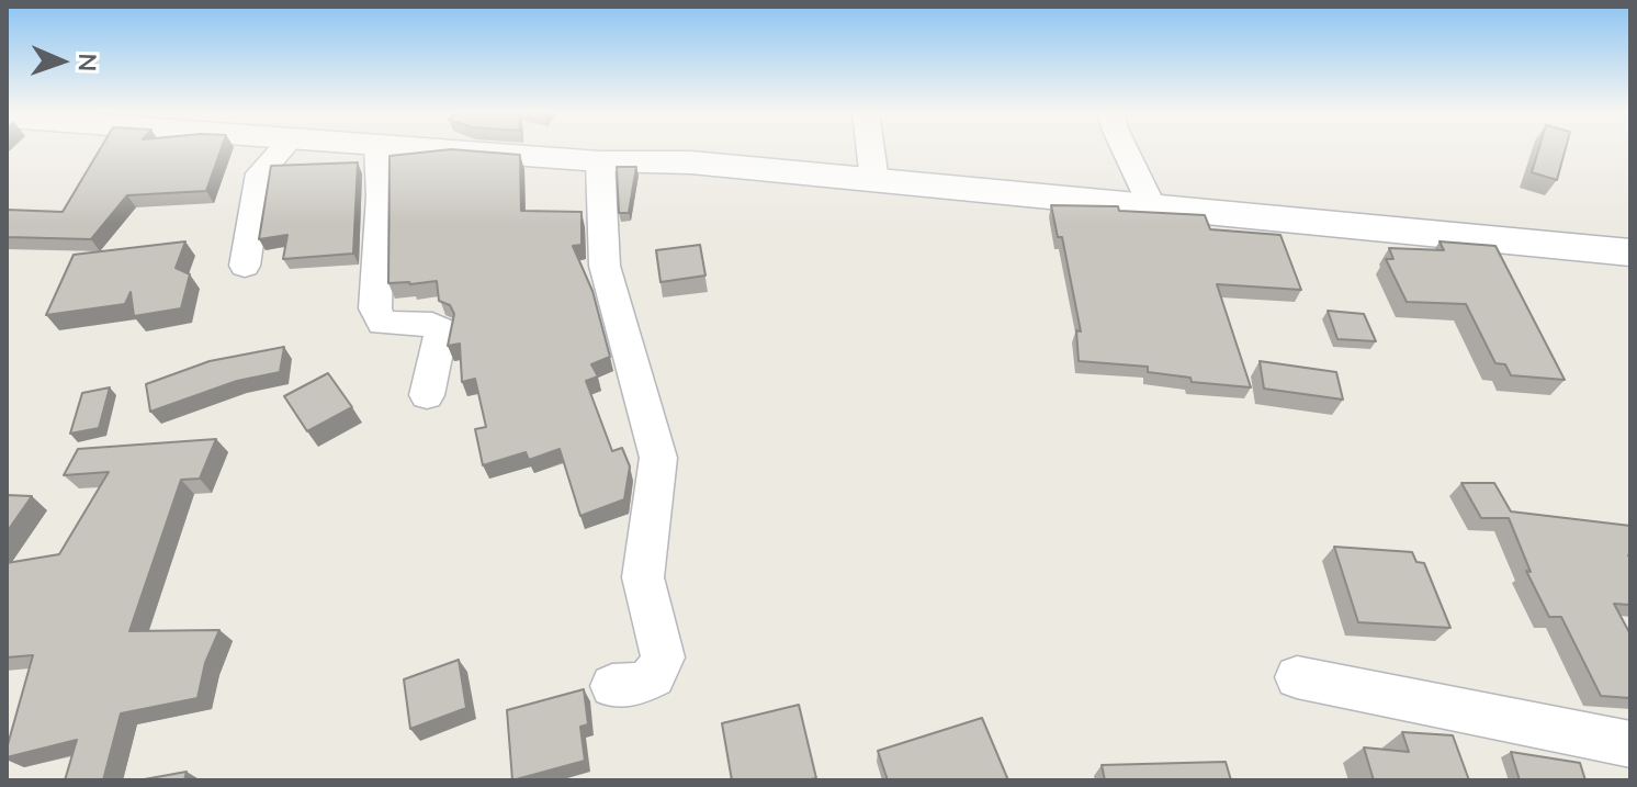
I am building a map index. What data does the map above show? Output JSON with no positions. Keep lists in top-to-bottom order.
{
  "north": "right"
}
